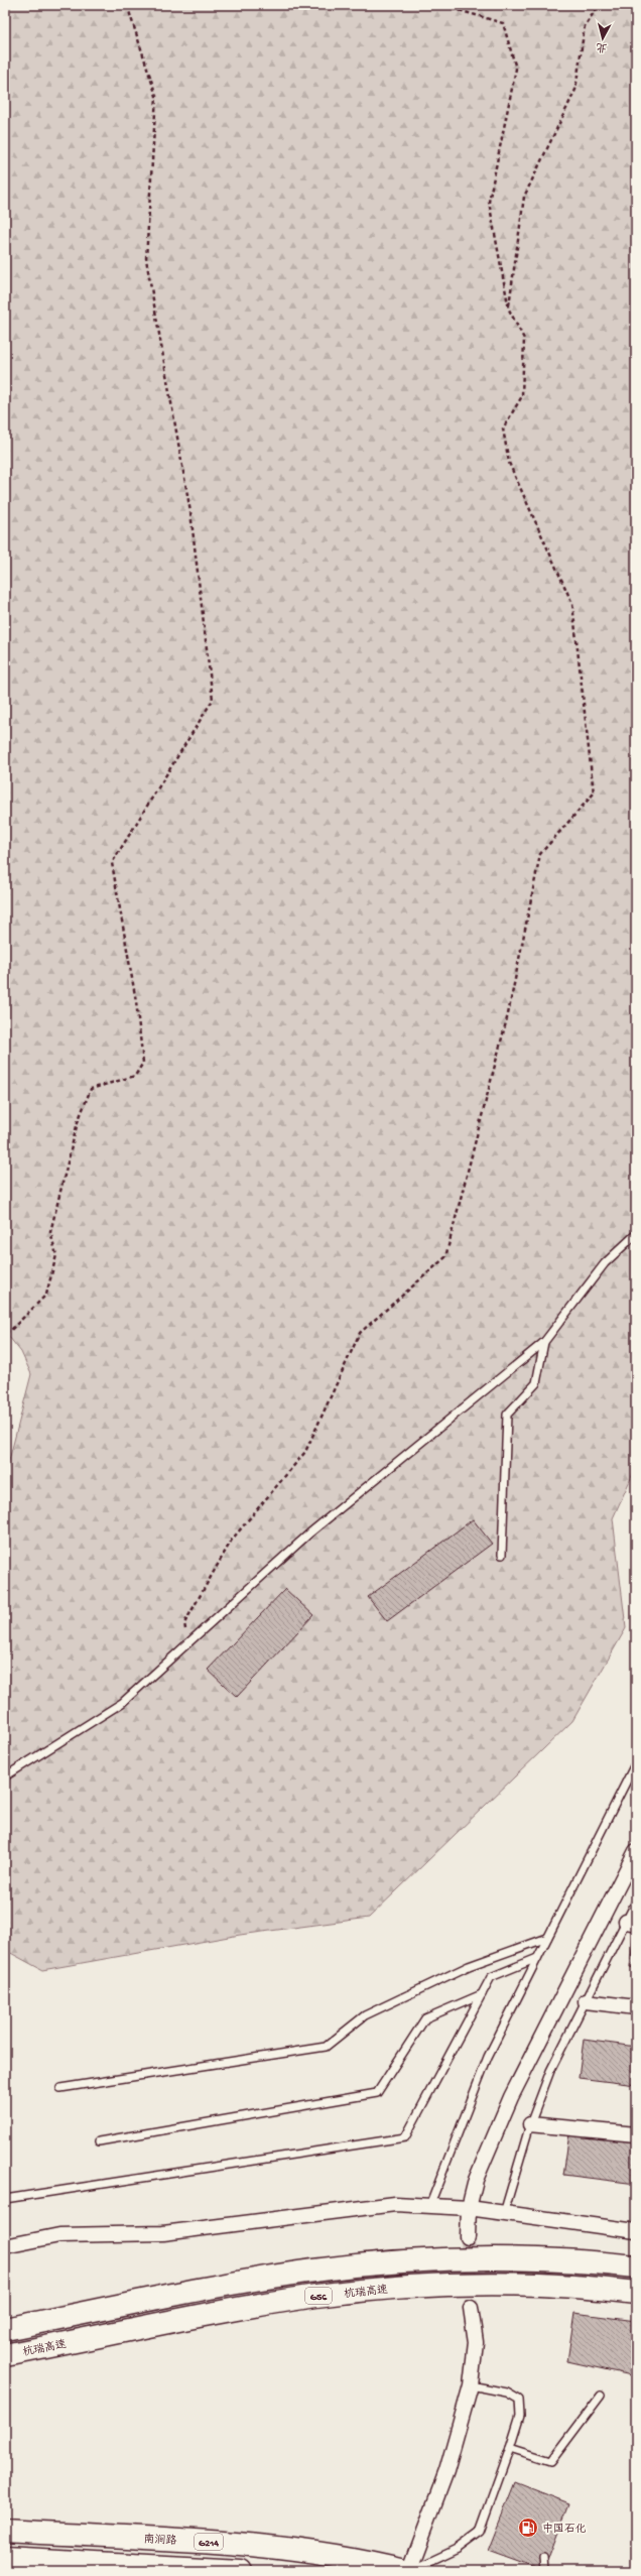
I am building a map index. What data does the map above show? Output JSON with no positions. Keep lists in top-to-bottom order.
{
  "streets": {
    "highway": [
      "杭瑞高速",
      "G56",
      "南涧路",
      "G214"
    ]
  },
  "places": {
    "fuel station": ["中国石化"]
  },
  "north": "bottom"
}
